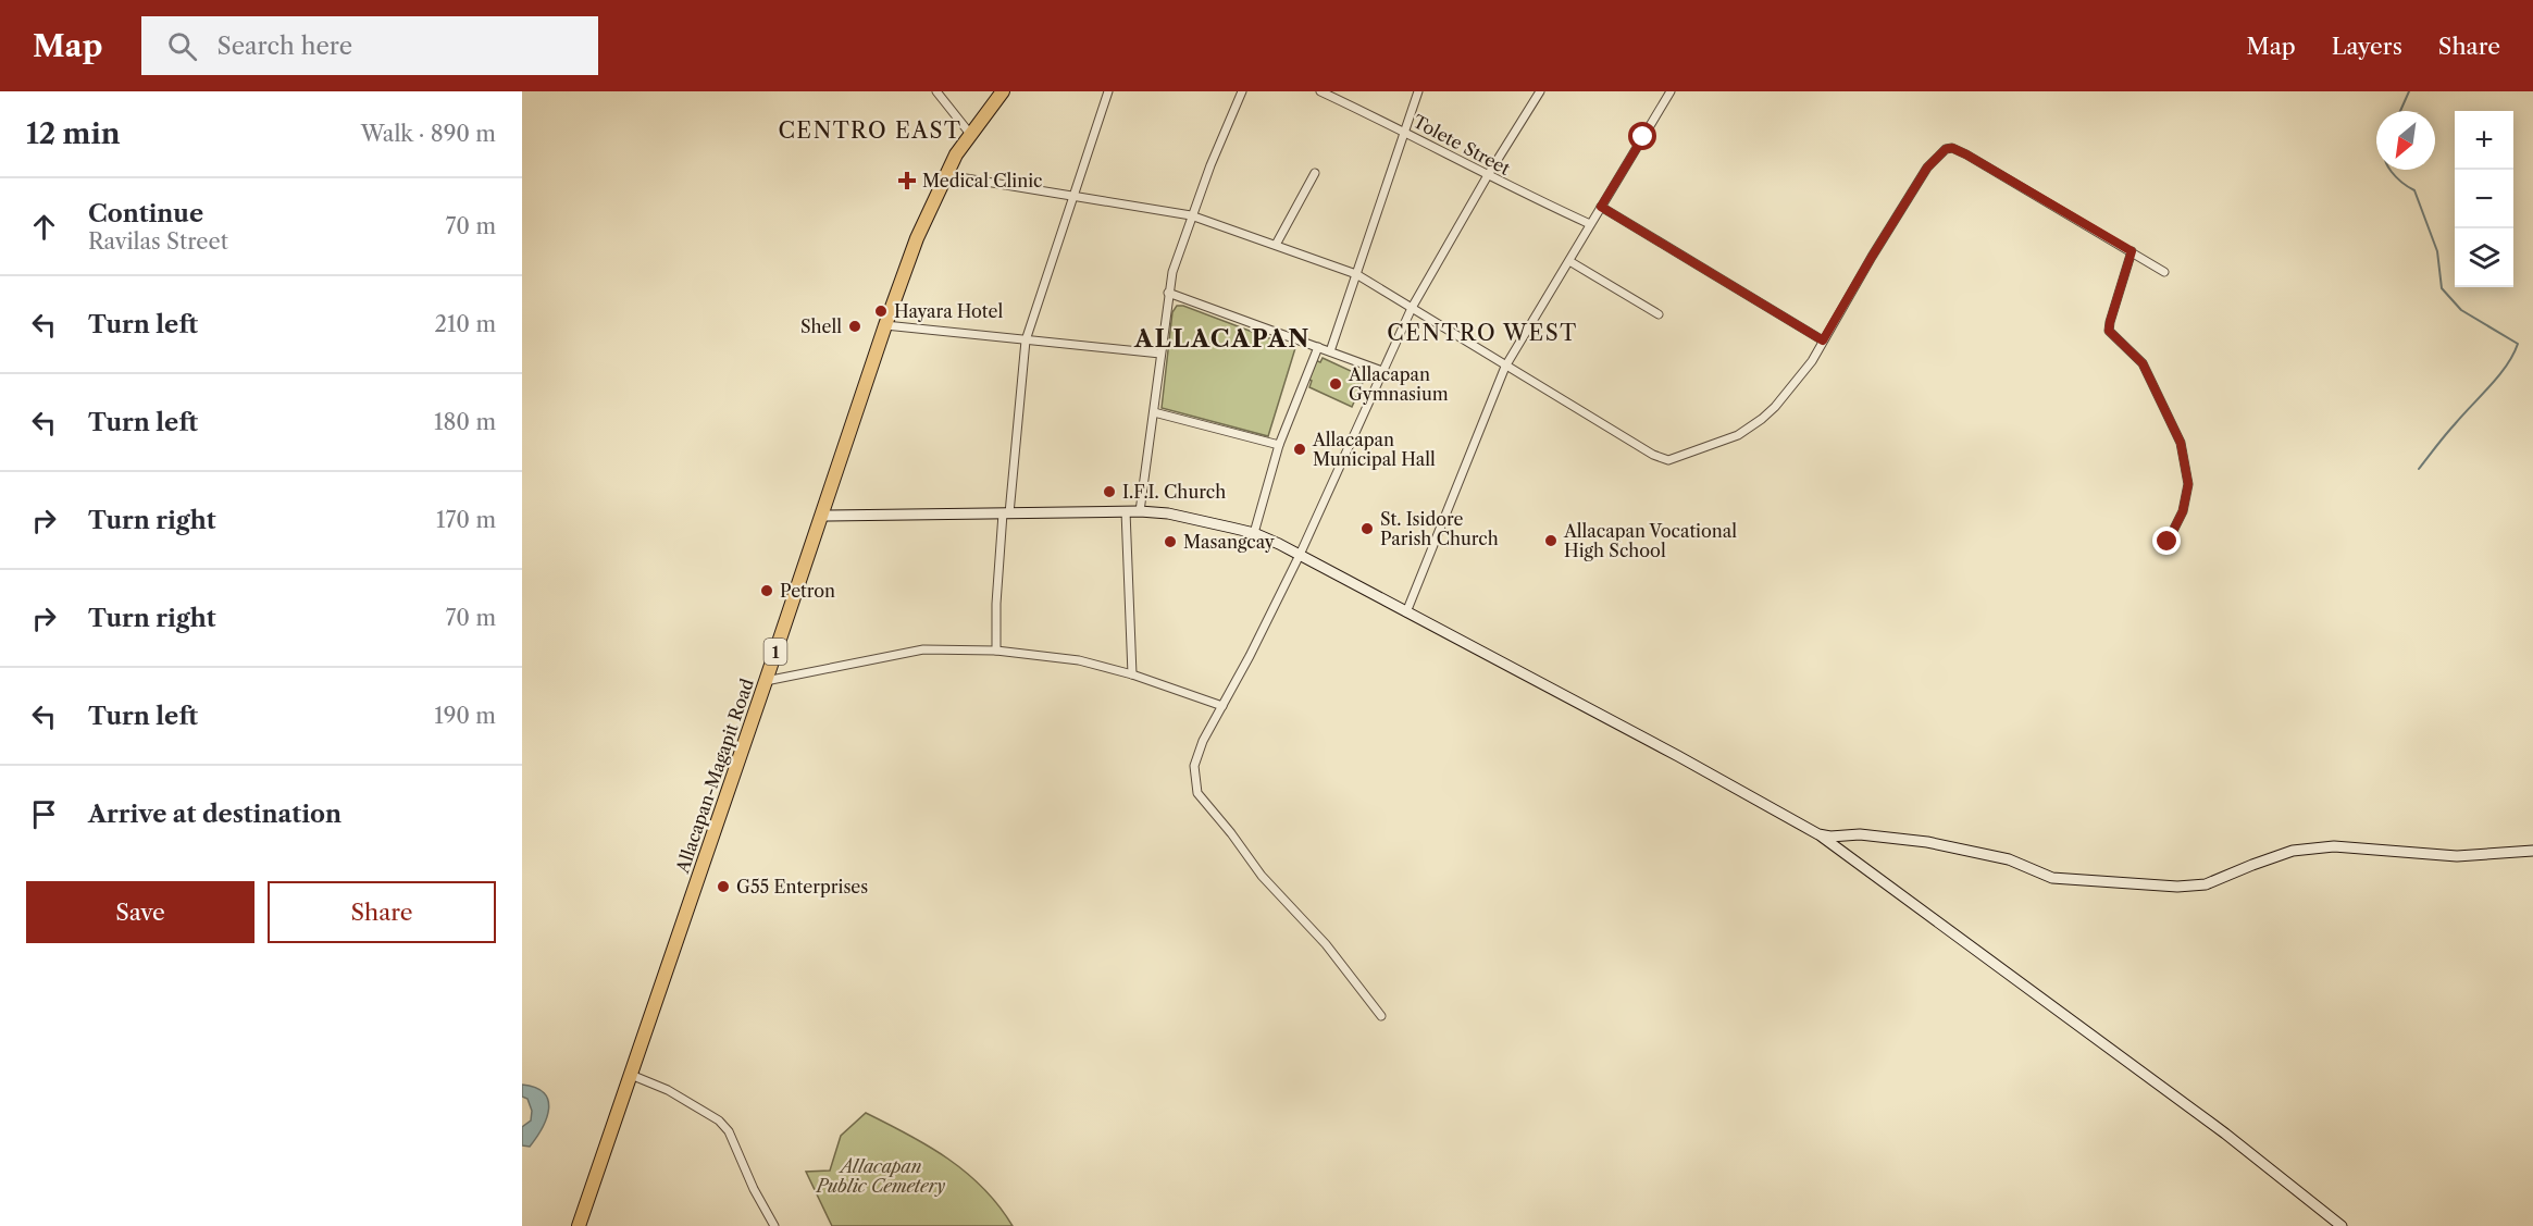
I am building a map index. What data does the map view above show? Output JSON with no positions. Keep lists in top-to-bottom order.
{
  "streets": {
    "highway": ["1", "Allacapan-Magapit Road"],
    "street": ["Tolete Street"]
  },
  "districts": ["CENTRO EAST", "CENTRO WEST", "ALLACAPAN"],
  "parks": ["Allacapan Public Cemetery"],
  "places": {
    "health": ["Medical Clinic"],
    "other": [
      "Hayara Hotel",
      "Shell",
      "Allacapan Gymnasium",
      "Allacapan Municipal Hall",
      "I.F.I. Church",
      "St. Isidore Parish Church",
      "Allacapan Vocational High School",
      "Masangcay",
      "Petron",
      "G55 Enterprises"
    ]
  },
  "north": "bottom left",
  "page": {
    "header": "Map",
    "search": "Search here",
    "nav": ["Map", "Layers", "Share"],
    "heading": ["12 min", "Walk · 890 m"],
    "map_buttons": ["+", "−"],
    "list": [
      ["Continue", "Ravilas Street", "70 m"],
      ["Turn left", "210 m"],
      ["Turn left", "180 m"],
      ["Turn right", "170 m"],
      ["Turn right", "70 m"],
      ["Turn left", "190 m"],
      "Arrive at destination"
    ],
    "buttons": ["Save", "Share"]
  }
}
